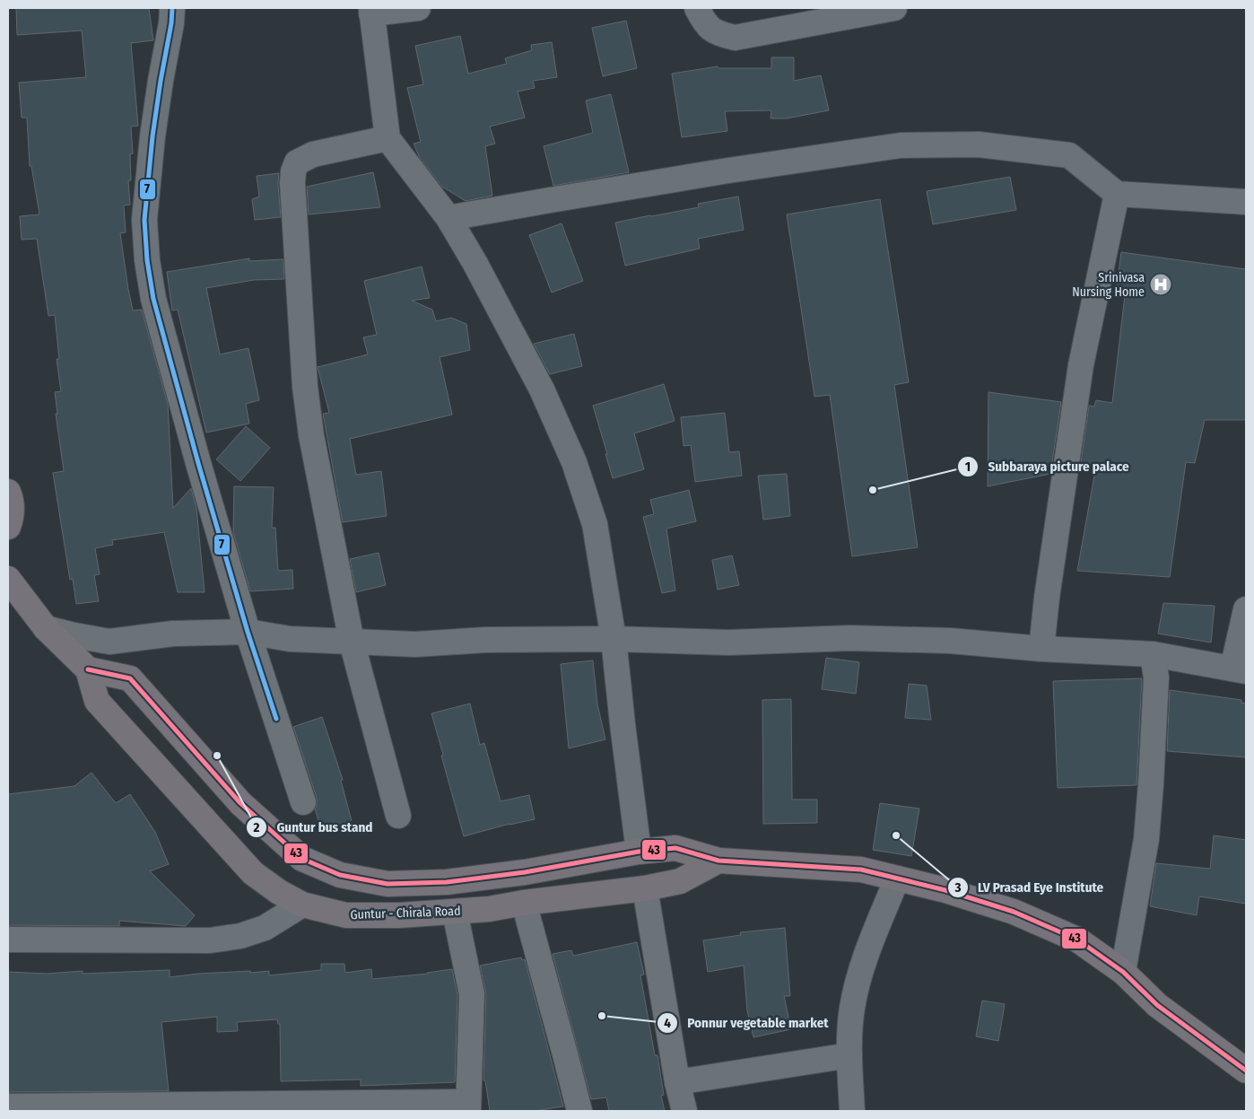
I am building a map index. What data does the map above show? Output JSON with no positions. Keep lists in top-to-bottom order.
{
  "streets": {
    "main road": ["Guntur - Chirala Road"]
  },
  "places": {
    "hospital": ["Srinivasa Nursing Home"],
    "other": [
      "Subbaraya picture palace",
      "Guntur bus stand",
      "LV Prasad Eye Institute",
      "Ponnur vegetable market"
    ]
  },
  "lines": ["transit line 7", "transit line 43"]
}
